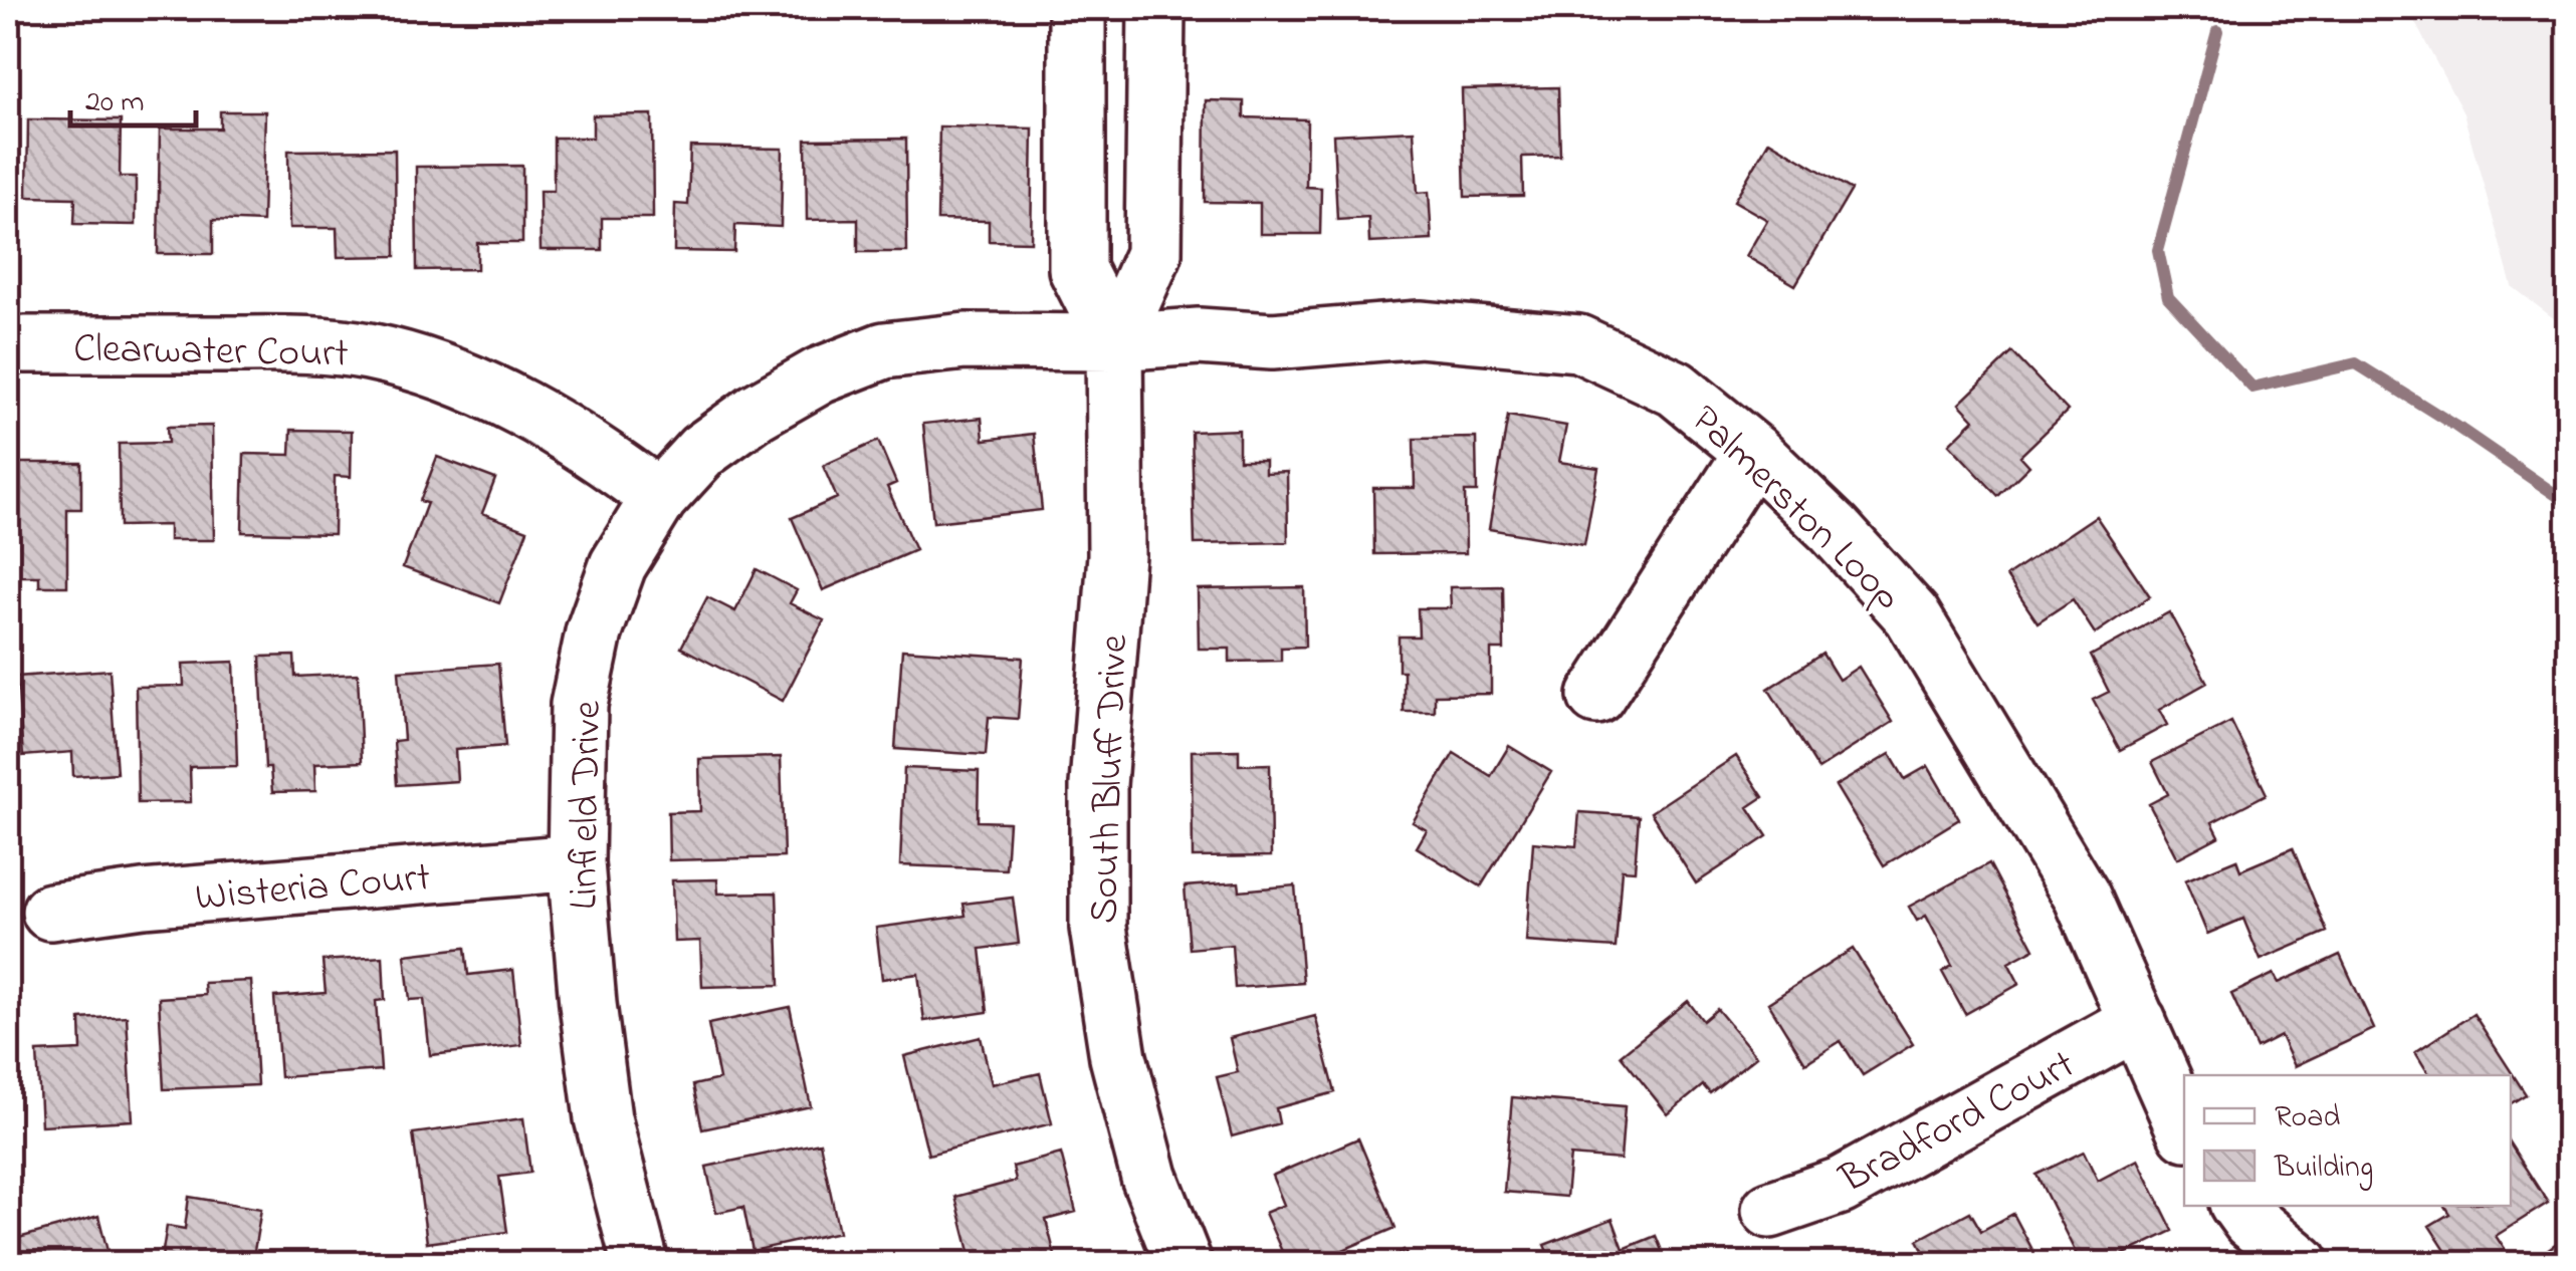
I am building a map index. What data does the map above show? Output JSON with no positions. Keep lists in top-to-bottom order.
{
  "streets": {
    "street": [
      "Clearwater Court",
      "Palmerston Loop",
      "South Bluff Drive",
      "Linfield Drive",
      "Wisteria Court",
      "Bradford Court"
    ]
  },
  "crossings": [
    ["Clearwater Court", "Linfield Drive"],
    ["Palmerston Loop", "South Bluff Drive"],
    ["Palmerston Loop", "Linfield Drive"],
    ["Palmerston Loop", "Bradford Court"],
    ["South Bluff Drive", "Linfield Drive"],
    ["Linfield Drive", "Wisteria Court"]
  ],
  "legend": ["Road", "Building"],
  "scale_bar": "20 m"
}
